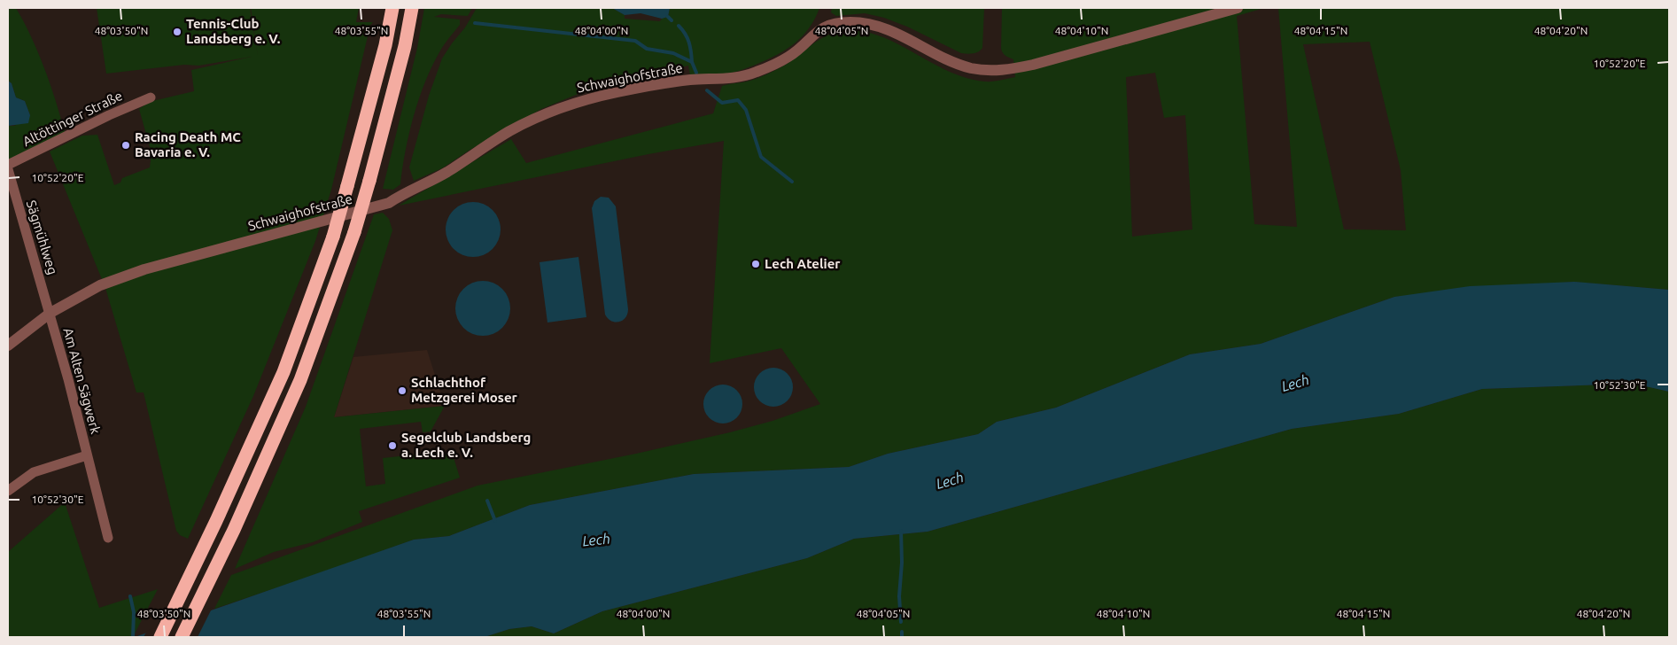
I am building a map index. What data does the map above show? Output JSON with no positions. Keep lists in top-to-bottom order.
{
  "streets": {
    "street": [
      "Schwaighofstraße",
      "Altöttinger Straße",
      "Sägmühlweg",
      "Am Alten Sägwerk"
    ]
  },
  "crossings": [
    ["Schwaighofstraße", "Sägmühlweg"],
    ["Schwaighofstraße", "Am Alten Sägwerk"],
    ["Sägmühlweg", "Am Alten Sägwerk"]
  ],
  "water": ["Lech"],
  "places": [
    "Tennis-Club Landsberg e. V.",
    "Racing Death MC Bavaria e. V.",
    "Lech Atelier",
    "Schlachthof Metzgerei Moser",
    "Segelclub Landsberg a. Lech e. V."
  ],
  "coordinates": [
    "48°03'50\"N",
    "48°03'55\"N",
    "48°04'00\"N",
    "48°04'05\"N",
    "48°04'10\"N",
    "48°04'15\"N",
    "48°04'20\"N",
    "10°52'20\"E",
    "10°52'30\"E"
  ]
}
